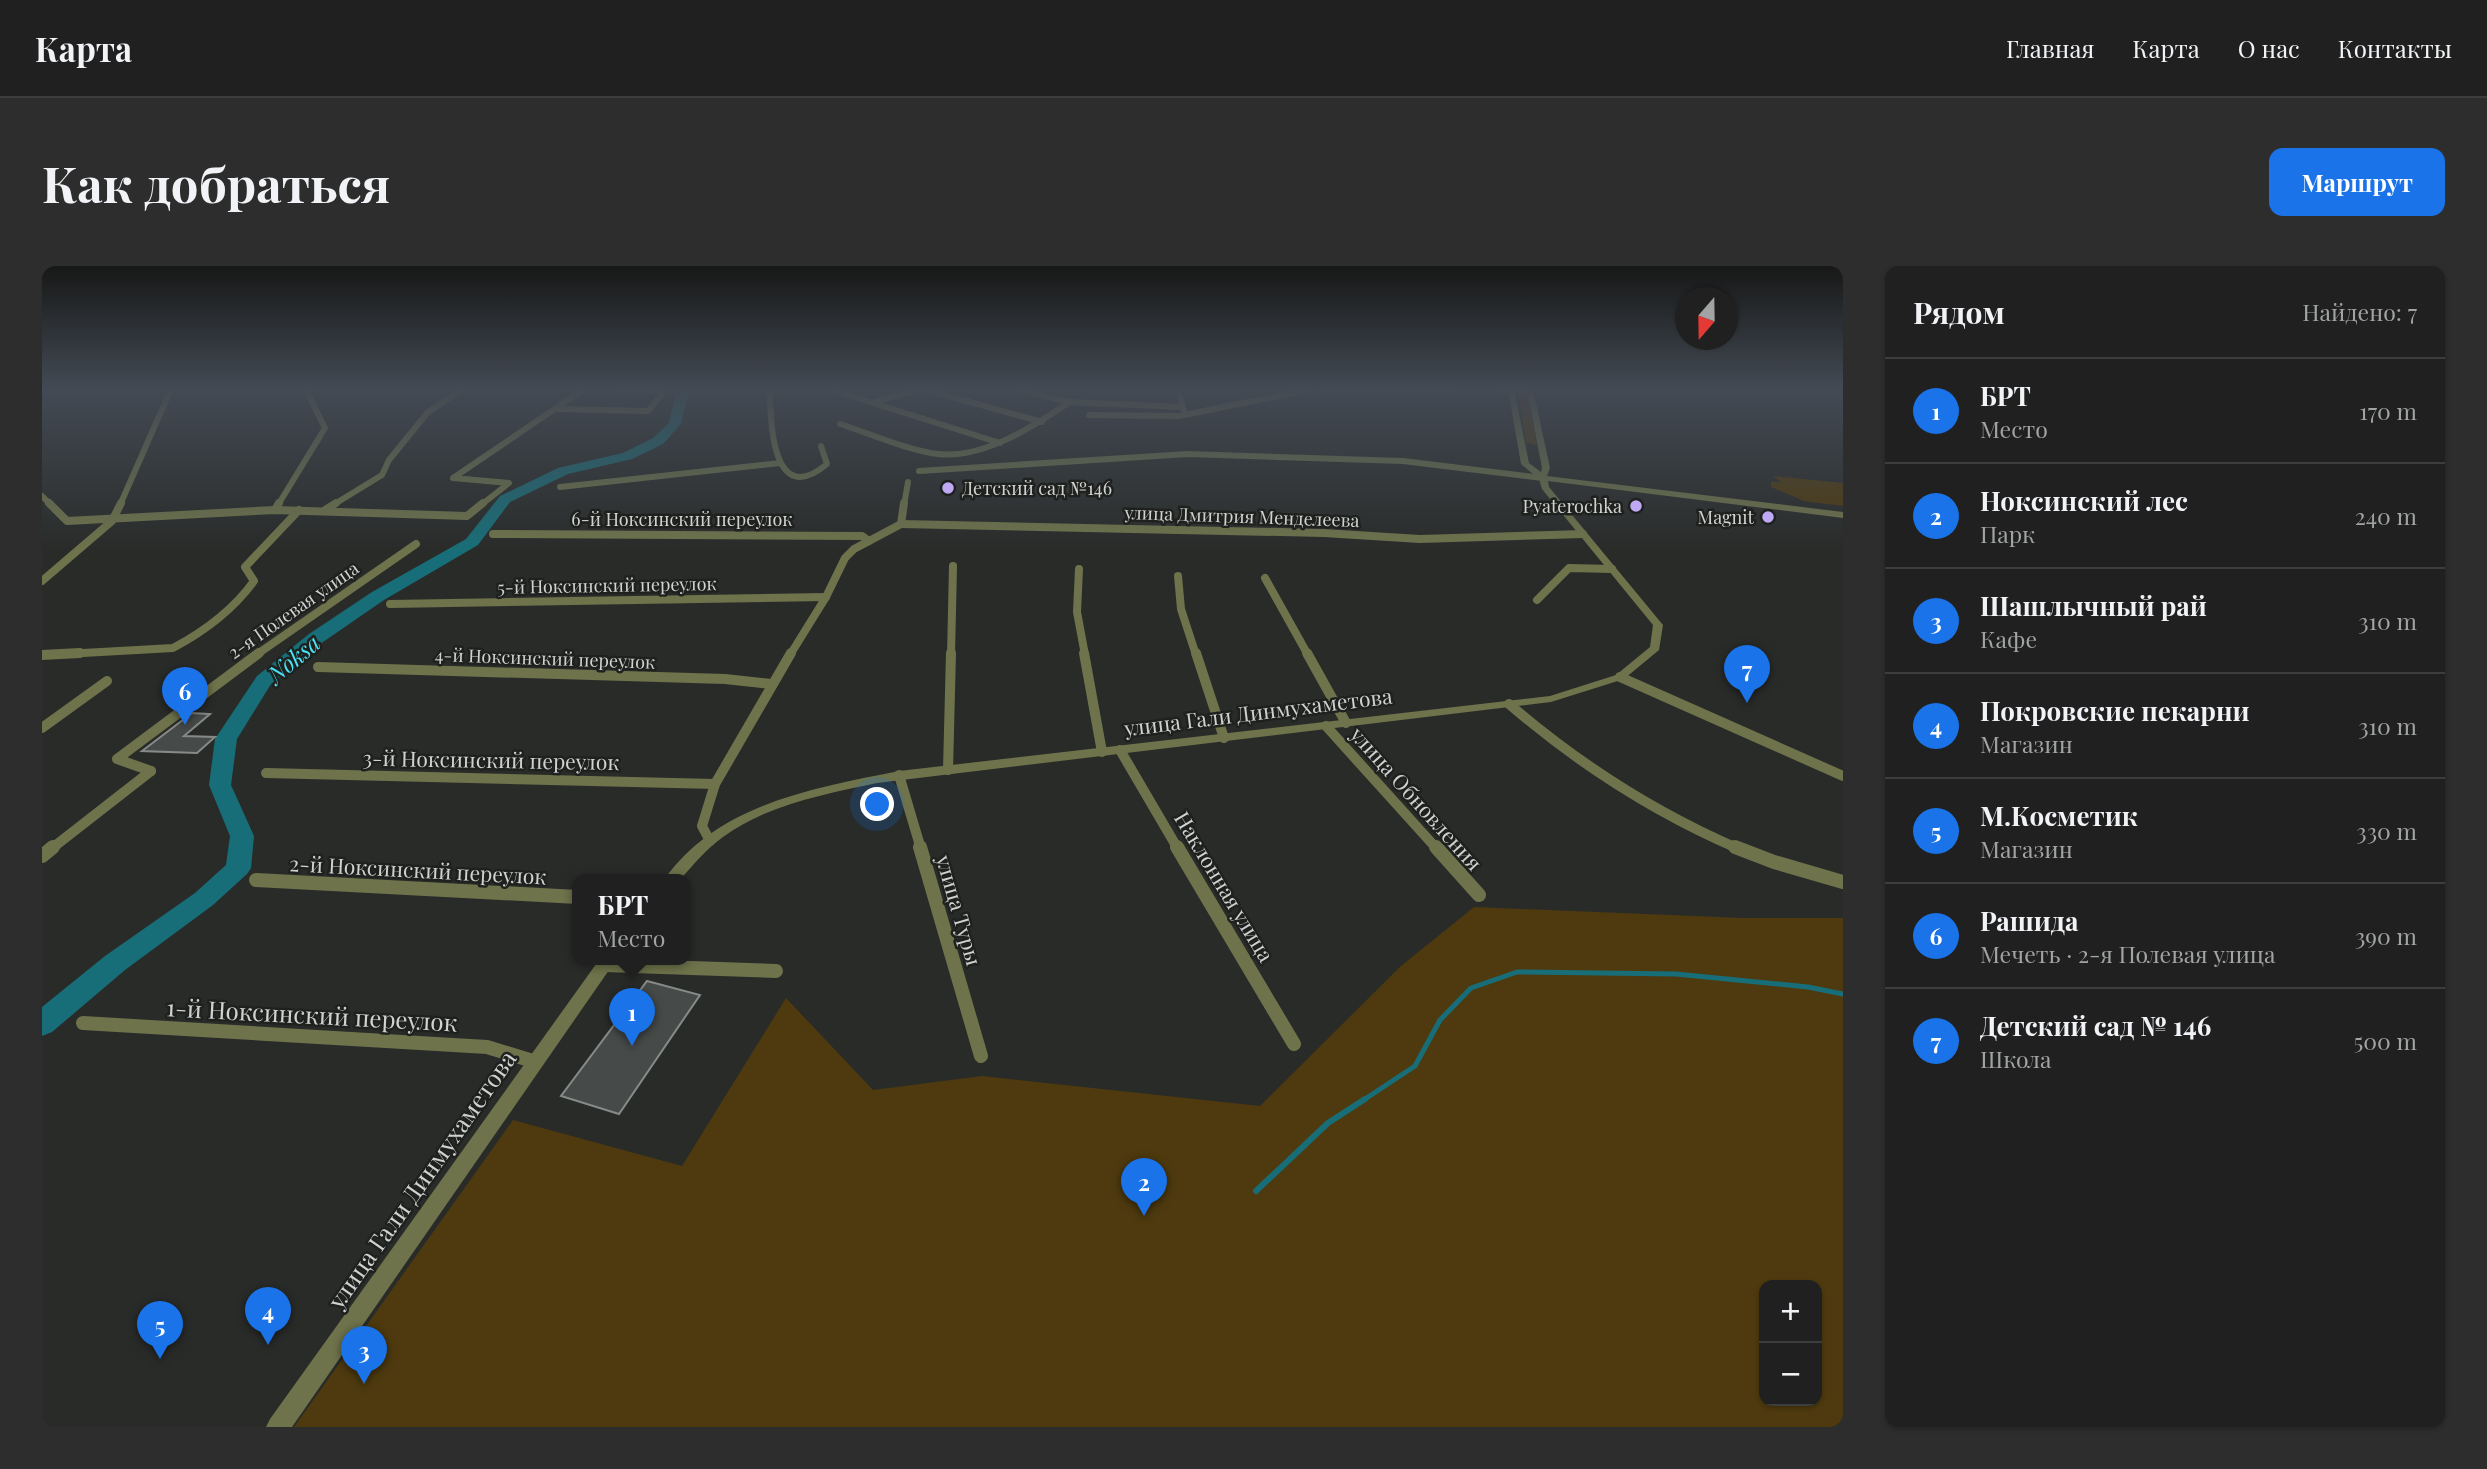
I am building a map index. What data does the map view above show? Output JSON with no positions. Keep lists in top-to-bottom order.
{
  "streets": {
    "street": [
      "улица Дмитрия Менделеева",
      "6-й Ноксинский переулок",
      "5-й Ноксинский переулок",
      "2-я Полевая улица",
      "4-й Ноксинский переулок",
      "улица Гали Динмухаметова",
      "3-й Ноксинский переулок",
      "улица Обновления",
      "2-й Ноксинский переулок",
      "Наклонная улица",
      "улица Туры",
      "1-й Ноксинский переулок"
    ]
  },
  "crossings": [
    ["улица Дмитрия Менделеева", "улица Гали Динмухаметова"],
    ["улица Гали Динмухаметова", "улица Обновления"],
    ["улица Гали Динмухаметова", "Наклонная улица"],
    ["улица Гали Динмухаметова", "улица Туры"],
    ["улица Гали Динмухаметова", "1-й Ноксинский переулок"]
  ],
  "water": ["Noksa"],
  "places": ["Детский сад №146", "Pyaterochka", "Magnit"],
  "north": "bottom",
  "page": {
    "header": "Карта",
    "nav": [
      "Главная",
      "Карта",
      "О нас",
      "Контакты"
    ],
    "buttons": "Маршрут",
    "title": "Как добраться",
    "heading": ["Рядом", "Найдено: 7"],
    "list": [
      {
        "mark": "1",
        "name": "БРТ",
        "note": "Место",
        "value": "170 m"
      },
      {
        "mark": "2",
        "name": "Ноксинский лес",
        "note": "Парк",
        "value": "240 m"
      },
      {
        "mark": "3",
        "name": "Шашлычный рай",
        "note": "Кафе",
        "value": "310 m"
      },
      {
        "mark": "4",
        "name": "Покровские пекарни",
        "note": "Магазин",
        "value": "310 m"
      },
      {
        "mark": "5",
        "name": "М.Косметик",
        "note": "Магазин",
        "value": "330 m"
      },
      {
        "mark": "6",
        "name": "Рашида",
        "note": "Мечеть · 2-я Полевая улица",
        "value": "390 m"
      },
      {
        "mark": "7",
        "name": "Детский сад № 146",
        "note": "Школа",
        "value": "500 m"
      }
    ],
    "pins": [
      "7",
      "6",
      "1",
      "2",
      "4",
      "5",
      "3"
    ],
    "popup": ["БРТ", "Место"],
    "map_buttons": ["+", "−"]
  }
}
